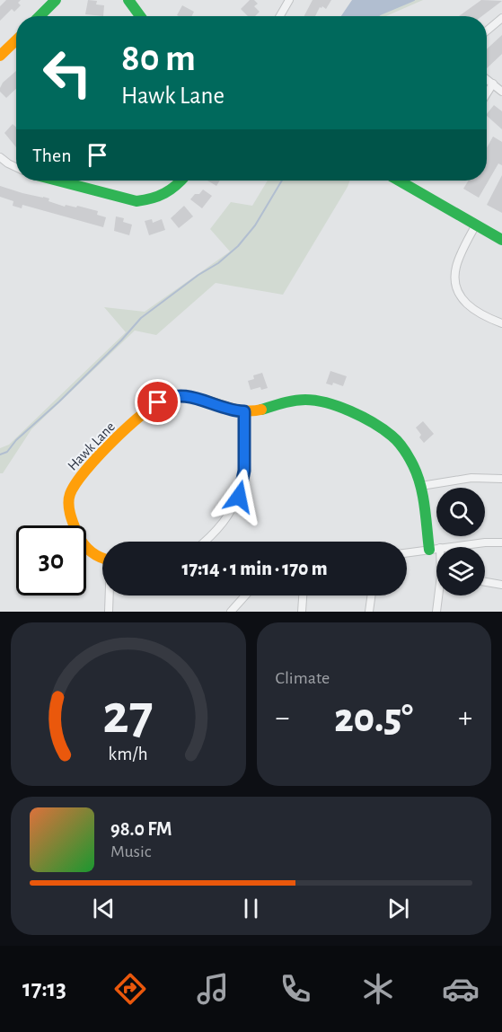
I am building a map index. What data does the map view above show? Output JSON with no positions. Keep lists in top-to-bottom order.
{
  "streets": {
    "street": ["Hawk Lane"]
  },
  "page": {
    "turn": ["80 m", "Hawk Lane"],
    "then": "Then",
    "limit": "30",
    "trip": "17:14 · 1 min · 170 m",
    "tile": "Climate",
    "heat": ["−", "20.5°", "+"],
    "song": ["98.0 FM", "Music"],
    "tabs": "17:13",
    "gauge": ["27", "km/h"]
  }
}
